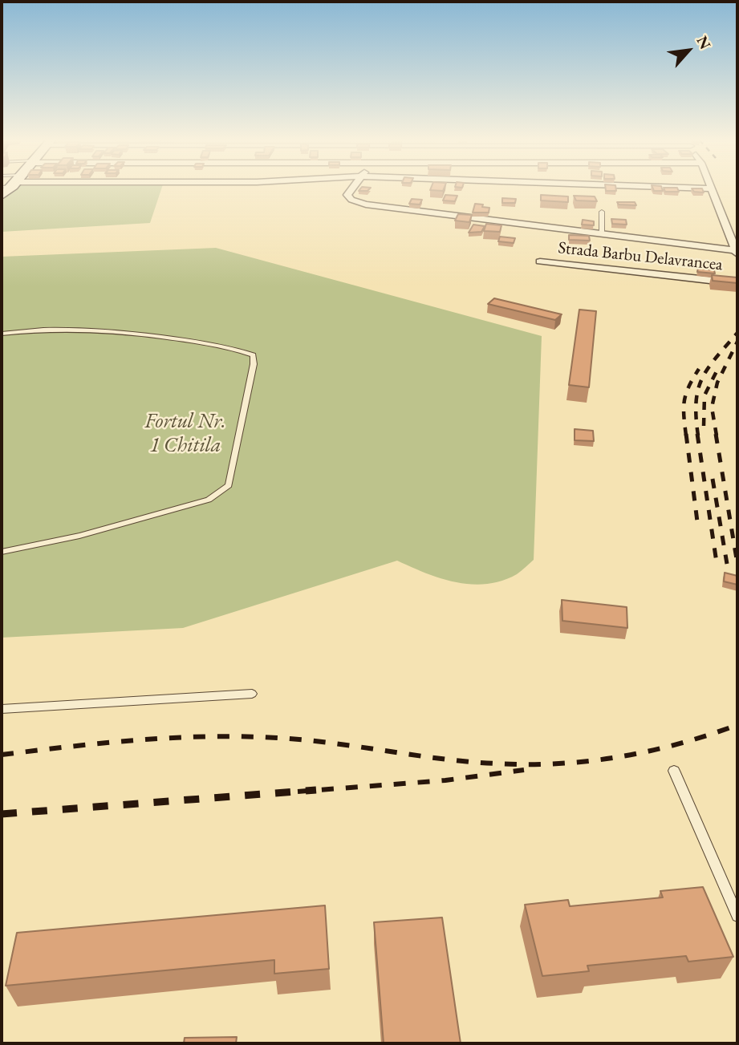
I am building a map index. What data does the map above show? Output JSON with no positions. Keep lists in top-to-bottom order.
{
  "streets": {
    "street": ["Strada Barbu Delavrancea"]
  },
  "parks": ["Fortul Nr. 1 Chitila"],
  "north": "top right"
}
